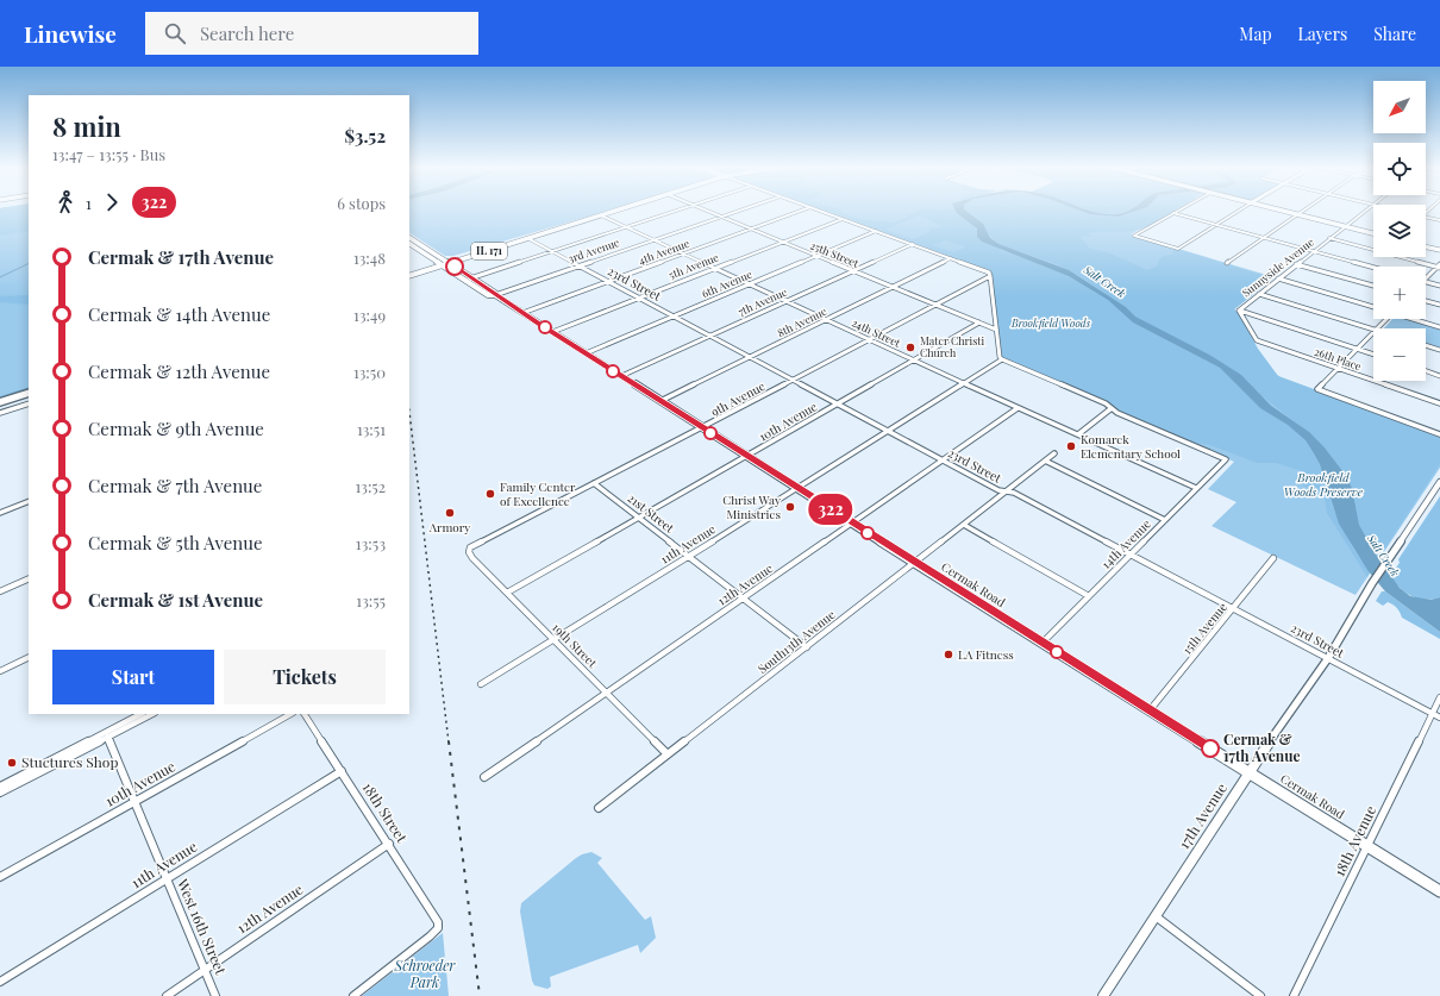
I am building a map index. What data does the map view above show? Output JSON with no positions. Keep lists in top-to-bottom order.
{
  "streets": {
    "main road": ["IL 171", "Cermak Road"],
    "street": [
      "3rd Avenue",
      "4th Avenue",
      "25th Street",
      "5th Avenue",
      "Sunnyside Avenue",
      "23rd Street",
      "6th Avenue",
      "7th Avenue",
      "8th Avenue",
      "24th Street",
      "26th Place",
      "9th Avenue",
      "10th Avenue",
      "21st Street",
      "11th Avenue",
      "14th Avenue",
      "12th Avenue",
      "15th Avenue",
      "South13th Avenue",
      "19th Street",
      "18th Street",
      "17th Avenue",
      "18th Avenue",
      "West 16th Street"
    ]
  },
  "crossings": [
    ["IL 171", "23rd Street"],
    ["IL 171", "24th Street"],
    ["IL 171", "Cermak Road"],
    ["3rd Avenue", "25th Street"],
    ["3rd Avenue", "23rd Street"],
    ["3rd Avenue", "24th Street"],
    ["3rd Avenue", "Cermak Road"],
    ["4th Avenue", "25th Street"],
    ["4th Avenue", "23rd Street"],
    ["4th Avenue", "24th Street"],
    ["4th Avenue", "Cermak Road"],
    ["25th Street", "5th Avenue"],
    ["25th Street", "6th Avenue"],
    ["25th Street", "7th Avenue"],
    ["25th Street", "8th Avenue"],
    ["25th Street", "9th Avenue"],
    ["25th Street", "10th Avenue"],
    ["5th Avenue", "23rd Street"],
    ["5th Avenue", "24th Street"],
    ["5th Avenue", "Cermak Road"],
    ["Sunnyside Avenue", "26th Place"],
    ["23rd Street", "6th Avenue"],
    ["23rd Street", "7th Avenue"],
    ["23rd Street", "8th Avenue"],
    ["23rd Street", "9th Avenue"],
    ["23rd Street", "10th Avenue"],
    ["23rd Street", "11th Avenue"],
    ["23rd Street", "14th Avenue"],
    ["23rd Street", "12th Avenue"],
    ["23rd Street", "15th Avenue"],
    ["23rd Street", "South13th Avenue"],
    ["23rd Street", "17th Avenue"],
    ["23rd Street", "18th Avenue"],
    ["6th Avenue", "24th Street"],
    ["6th Avenue", "Cermak Road"],
    ["7th Avenue", "24th Street"],
    ["7th Avenue", "Cermak Road"],
    ["8th Avenue", "24th Street"],
    ["8th Avenue", "Cermak Road"],
    ["24th Street", "9th Avenue"],
    ["24th Street", "10th Avenue"],
    ["24th Street", "11th Avenue"],
    ["24th Street", "14th Avenue"],
    ["24th Street", "12th Avenue"],
    ["9th Avenue", "21st Street"],
    ["9th Avenue", "Cermak Road"],
    ["9th Avenue", "19th Street"],
    ["10th Avenue", "21st Street"],
    ["10th Avenue", "Cermak Road"],
    ["10th Avenue", "19th Street"],
    ["10th Avenue", "West 16th Street"],
    ["21st Street", "11th Avenue"],
    ["21st Street", "12th Avenue"],
    ["21st Street", "South13th Avenue"],
    ["11th Avenue", "Cermak Road"],
    ["11th Avenue", "19th Street"],
    ["11th Avenue", "18th Street"],
    ["11th Avenue", "West 16th Street"],
    ["14th Avenue", "Cermak Road"],
    ["12th Avenue", "Cermak Road"],
    ["12th Avenue", "19th Street"],
    ["12th Avenue", "18th Street"],
    ["12th Avenue", "West 16th Street"],
    ["Cermak Road", "15th Avenue"],
    ["Cermak Road", "South13th Avenue"],
    ["Cermak Road", "17th Avenue"],
    ["Cermak Road", "18th Avenue"],
    ["South13th Avenue", "19th Street"]
  ],
  "water": ["Salt Creek"],
  "parks": ["Brookfield Woods", "Brookfield Woods Preserve", "Schroeder Park"],
  "places": [
    "Mater Christi Church",
    "Komarek Elementary School",
    "Family Center of Excellence",
    "Christ Way Ministries",
    "Armory",
    "LA Fitness",
    "Cermak & 17th Avenue",
    "Stuctures Shop"
  ],
  "lines": ["bus line 322"],
  "north": "bottom left",
  "page": {
    "header": "Linewise",
    "search": "Search here",
    "nav": ["Map", "Layers", "Share"],
    "on_map": "322",
    "map_buttons": ["+", "−"],
    "heading": ["8 min", "13:47 – 13:55 · Bus", "$3.52"],
    "legs": ["1", "322", "6 stops"],
    "list": [
      {
        "name": "Cermak & 17th Avenue",
        "value": "13:48"
      },
      {
        "name": "Cermak & 14th Avenue",
        "value": "13:49"
      },
      {
        "name": "Cermak & 12th Avenue",
        "value": "13:50"
      },
      {
        "name": "Cermak & 9th Avenue",
        "value": "13:51"
      },
      {
        "name": "Cermak & 7th Avenue",
        "value": "13:52"
      },
      {
        "name": "Cermak & 5th Avenue",
        "value": "13:53"
      },
      {
        "name": "Cermak & 1st Avenue",
        "value": "13:55"
      }
    ],
    "buttons": ["Start", "Tickets"]
  }
}
